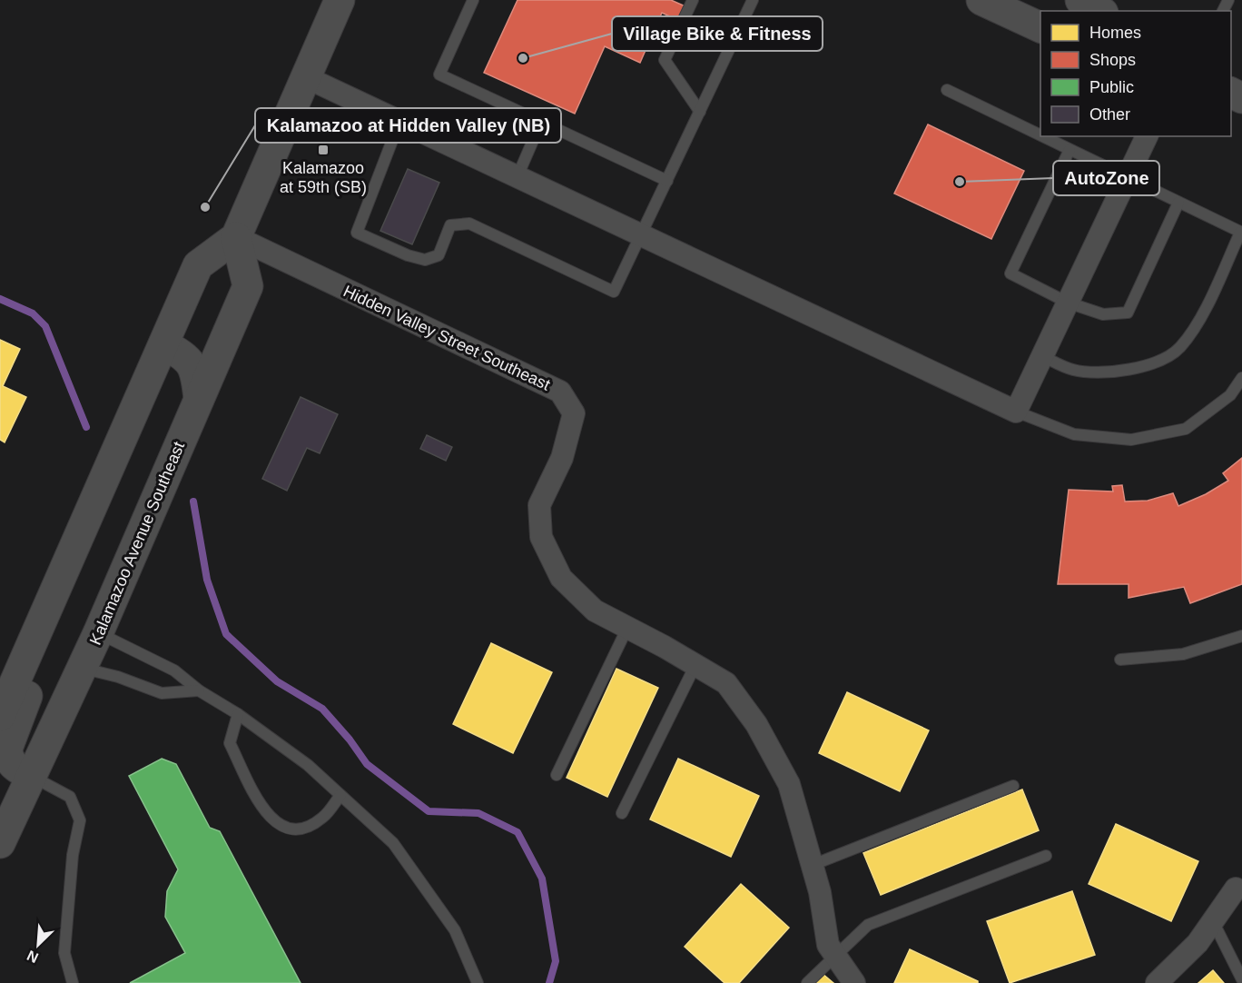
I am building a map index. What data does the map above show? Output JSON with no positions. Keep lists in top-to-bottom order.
{
  "streets": {
    "main road": ["Kalamazoo Avenue Southeast"],
    "street": ["Hidden Valley Street Southeast"]
  },
  "crossings": [
    ["Hidden Valley Street Southeast", "Kalamazoo Avenue Southeast"]
  ],
  "places": {
    "other": ["Village Bike & Fitness", "AutoZone", "Kalamazoo at Hidden Valley (NB)"],
    "transit": ["Kalamazoo at 59th (SB)"]
  },
  "legend": [
    "Homes",
    "Shops",
    "Public",
    "Other"
  ],
  "north": "bottom left"
}
